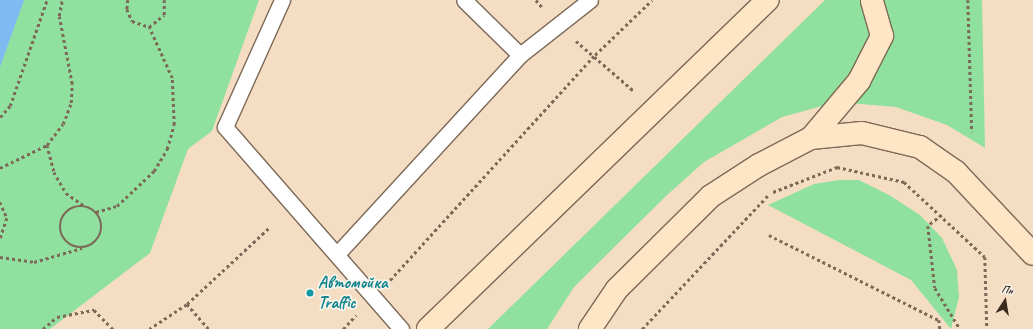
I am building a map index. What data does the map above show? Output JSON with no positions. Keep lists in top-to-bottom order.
{
  "places": ["Автомойка Traffic"],
  "north": "top"
}
